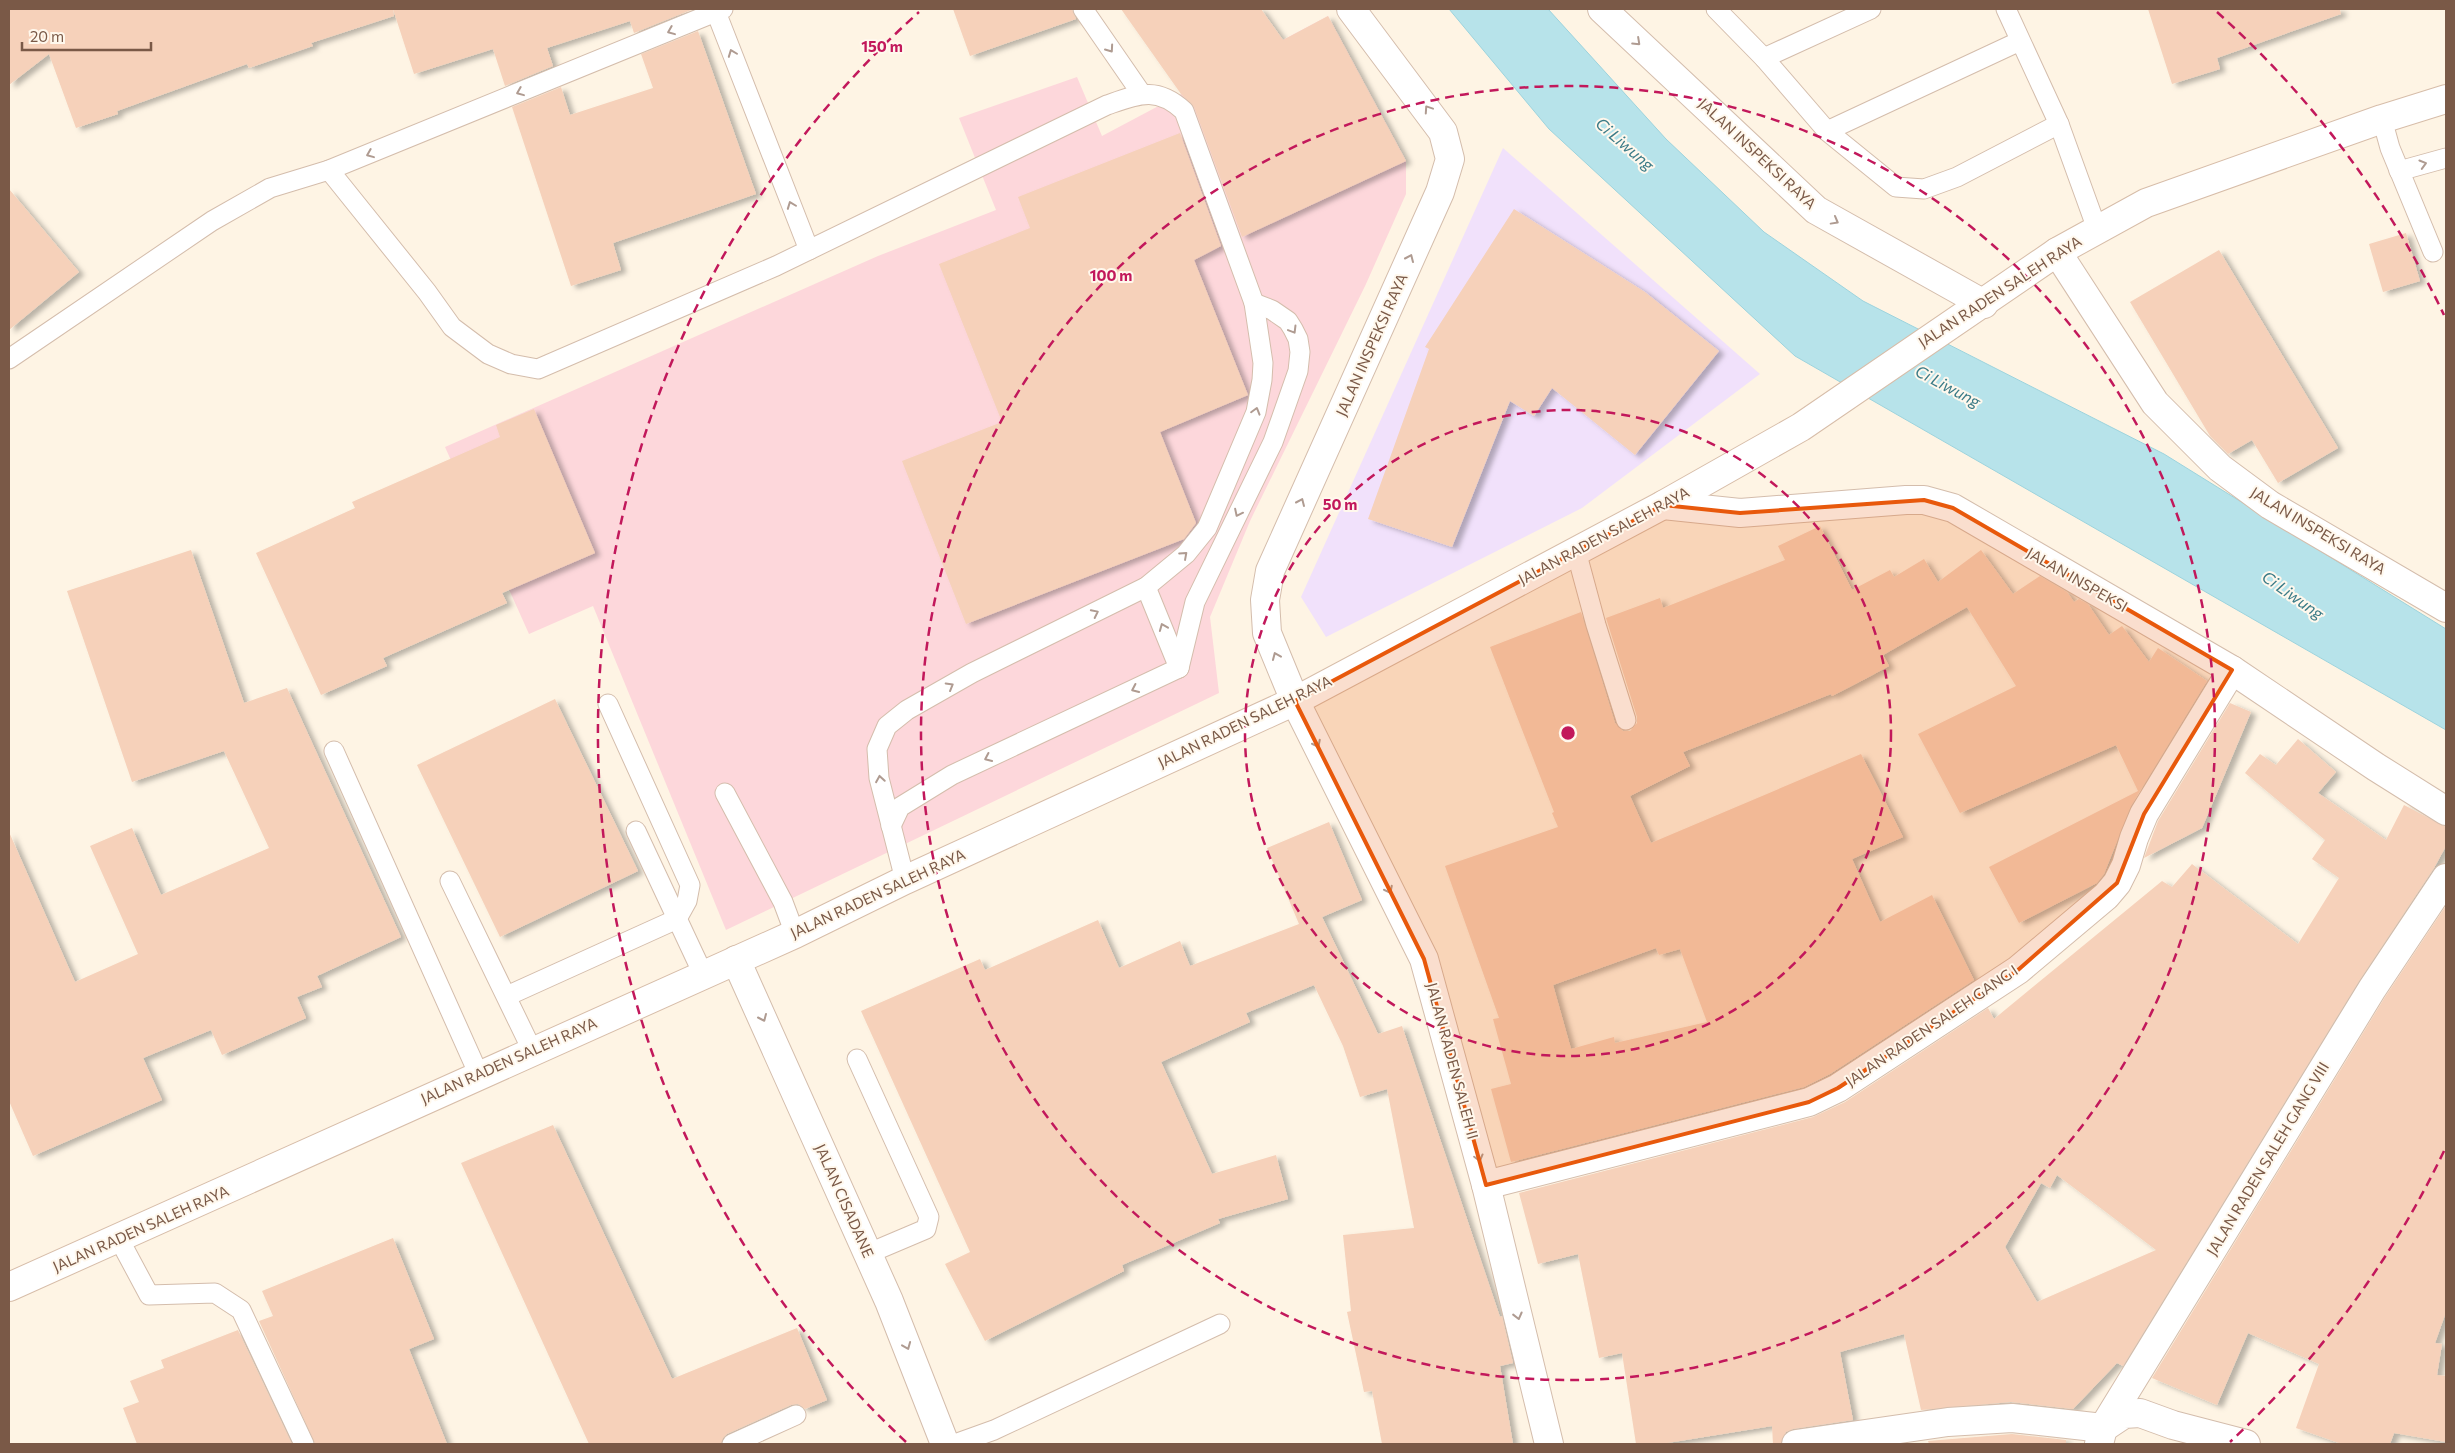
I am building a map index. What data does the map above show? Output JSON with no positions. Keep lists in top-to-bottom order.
{
  "streets": {
    "street": [
      "JALAN INSPEKSI RAYA",
      "JALAN RADEN SALEH RAYA",
      "JALAN INSPEKSI",
      "JALAN RADEN SALEH GANG I",
      "JALAN RADEN SALEH II",
      "JALAN RADEN SALEH GANG VIII",
      "JALAN CISADANE"
    ]
  },
  "crossings": [
    ["JALAN INSPEKSI RAYA", "JALAN RADEN SALEH RAYA"],
    ["JALAN INSPEKSI RAYA", "JALAN RADEN SALEH II"],
    ["JALAN RADEN SALEH RAYA", "JALAN INSPEKSI"],
    ["JALAN RADEN SALEH RAYA", "JALAN RADEN SALEH II"],
    ["JALAN RADEN SALEH RAYA", "JALAN CISADANE"],
    ["JALAN INSPEKSI", "JALAN RADEN SALEH GANG I"],
    ["JALAN RADEN SALEH GANG I", "JALAN RADEN SALEH II"]
  ],
  "one_way": ["JALAN RADEN SALEH II", "JALAN CISADANE"],
  "water": ["Ci Liwung"],
  "scale_bar": "20 m",
  "rings": ["150 m", "100 m", "50 m"]
}
